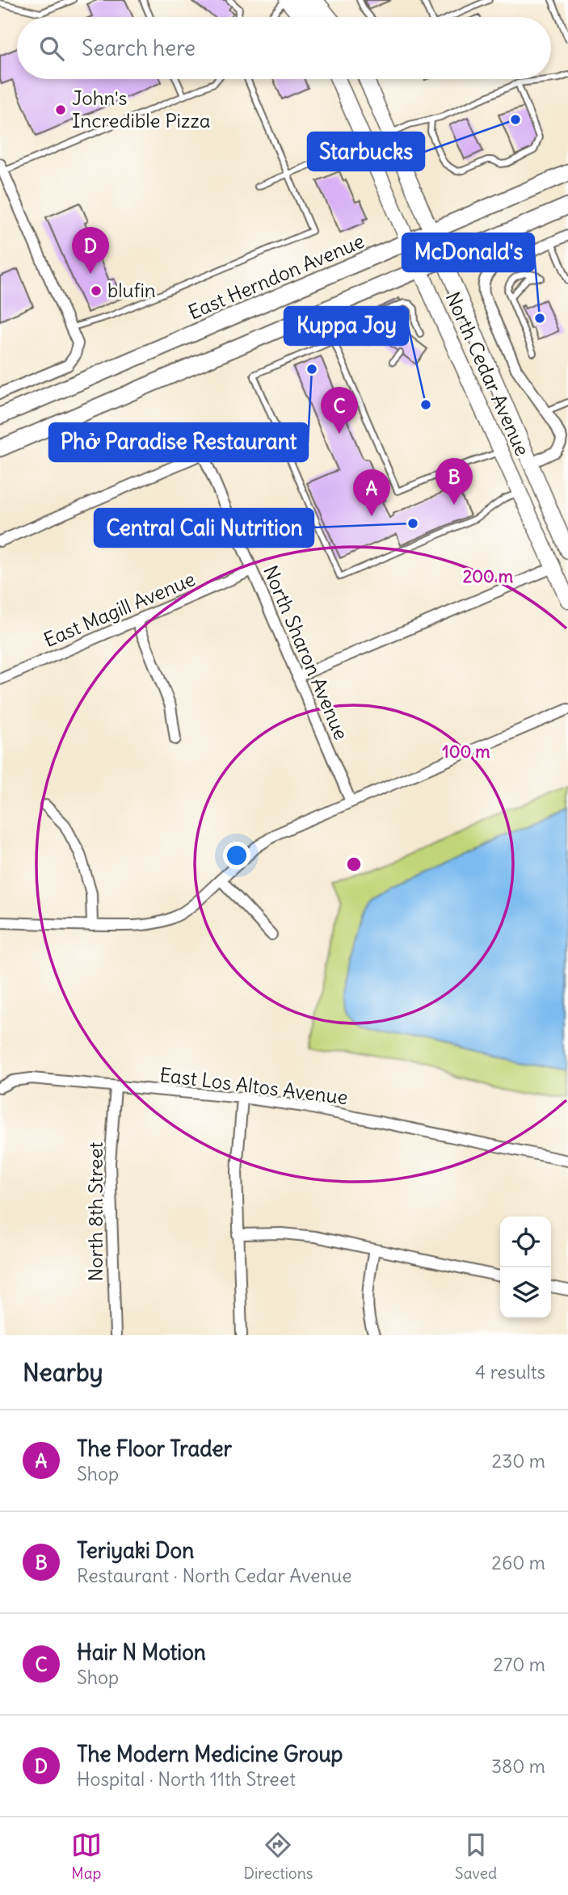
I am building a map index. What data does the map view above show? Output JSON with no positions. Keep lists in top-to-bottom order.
{
  "streets": {
    "main road": ["East Herndon Avenue", "North Cedar Avenue"],
    "street": [
      "East Magill Avenue",
      "North Sharon Avenue",
      "East Los Altos Avenue",
      "North 8th Street"
    ]
  },
  "crossings": [
    ["East Herndon Avenue", "North Cedar Avenue"],
    ["East Magill Avenue", "North Sharon Avenue"],
    ["East Los Altos Avenue", "North 8th Street"]
  ],
  "places": [
    "John's Incredible Pizza",
    "Starbucks",
    "blufin",
    "McDonald's",
    "Phở Paradise Restaurant",
    "Kuppa Joy",
    "Central Cali Nutrition"
  ],
  "page": {
    "search": "Search here",
    "pins": [
      "D",
      "C",
      "B",
      "A"
    ],
    "heading": ["Nearby", "4 results"],
    "list": [
      {
        "mark": "A",
        "name": "The Floor Trader",
        "note": "Shop",
        "value": "230 m"
      },
      {
        "mark": "B",
        "name": "Teriyaki Don",
        "note": "Restaurant · North Cedar Avenue",
        "value": "260 m"
      },
      {
        "mark": "C",
        "name": "Hair N Motion",
        "note": "Shop",
        "value": "270 m"
      },
      {
        "mark": "D",
        "name": "The Modern Medicine Group",
        "note": "Hospital · North 11th Street",
        "value": "380 m"
      }
    ],
    "nav": ["Map", "Directions", "Saved"]
  },
  "rings": ["200 m", "100 m"]
}
